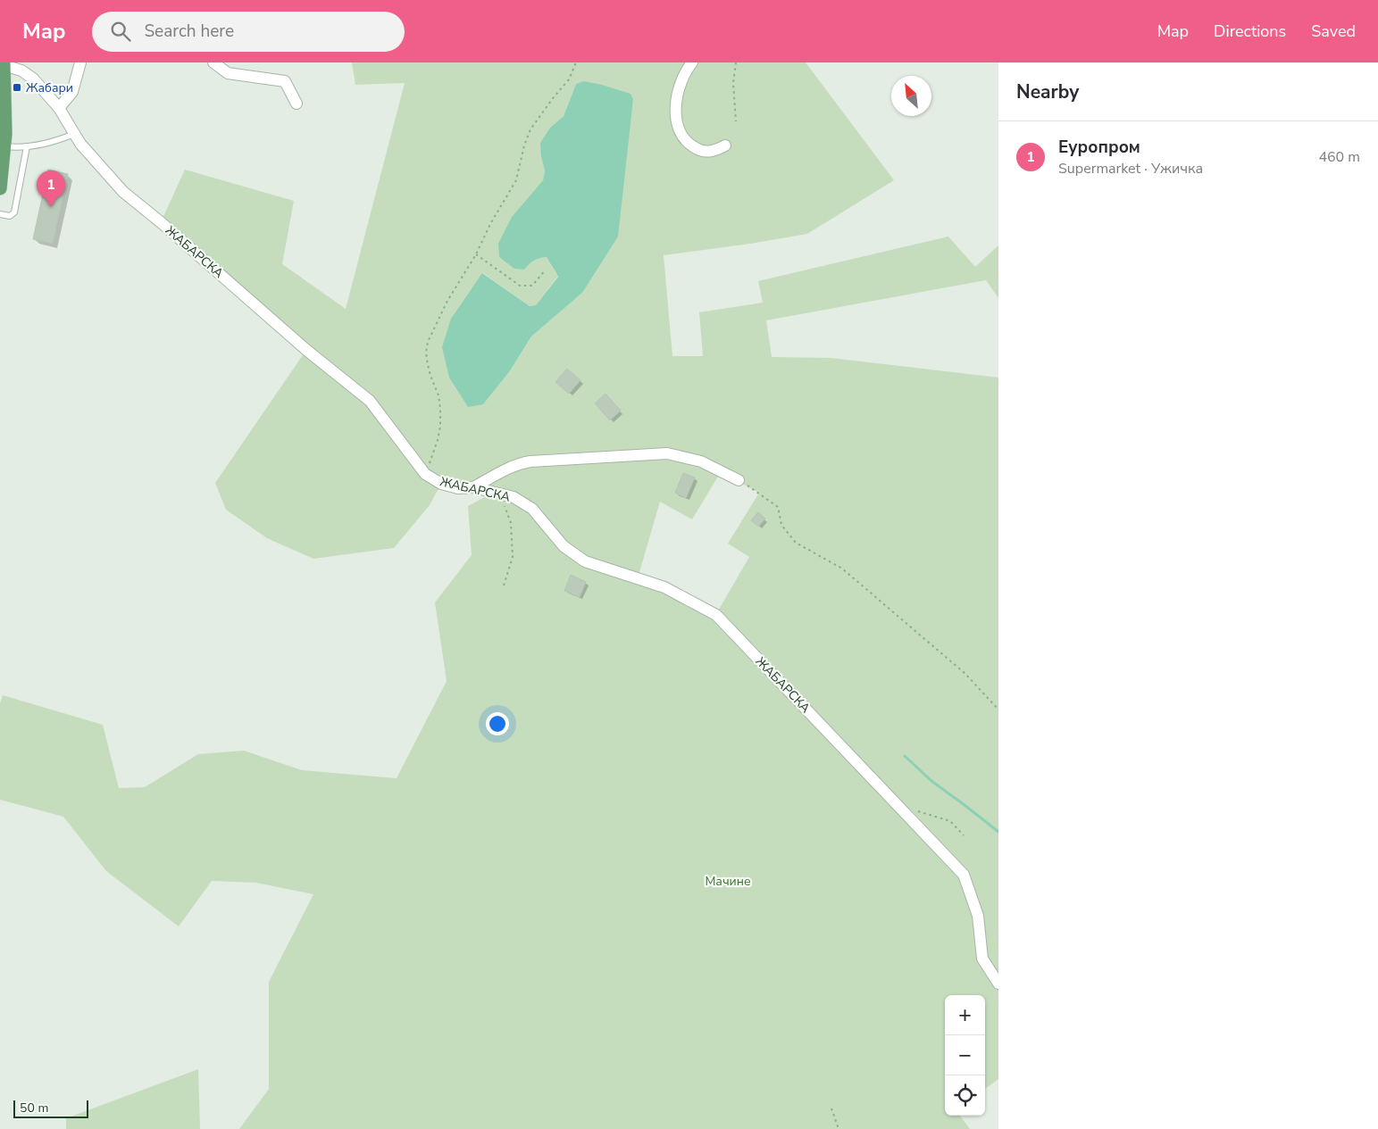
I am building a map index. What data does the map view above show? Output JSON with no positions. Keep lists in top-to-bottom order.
{
  "streets": {
    "street": ["ЖАБАРСКА"]
  },
  "parks": ["Мачине"],
  "places": {
    "transit": ["Жабари"]
  },
  "scale_bar": "50 m",
  "north": "top left",
  "page": {
    "header": "Map",
    "search": "Search here",
    "nav": ["Map", "Directions", "Saved"],
    "heading": "Nearby",
    "list": [
      {
        "mark": "1",
        "name": "Еуропром",
        "note": "Supermarket · Ужичка",
        "value": "460 m"
      }
    ],
    "pins": "1",
    "map_buttons": ["+", "−"],
    "scale": "50 m"
  }
}
